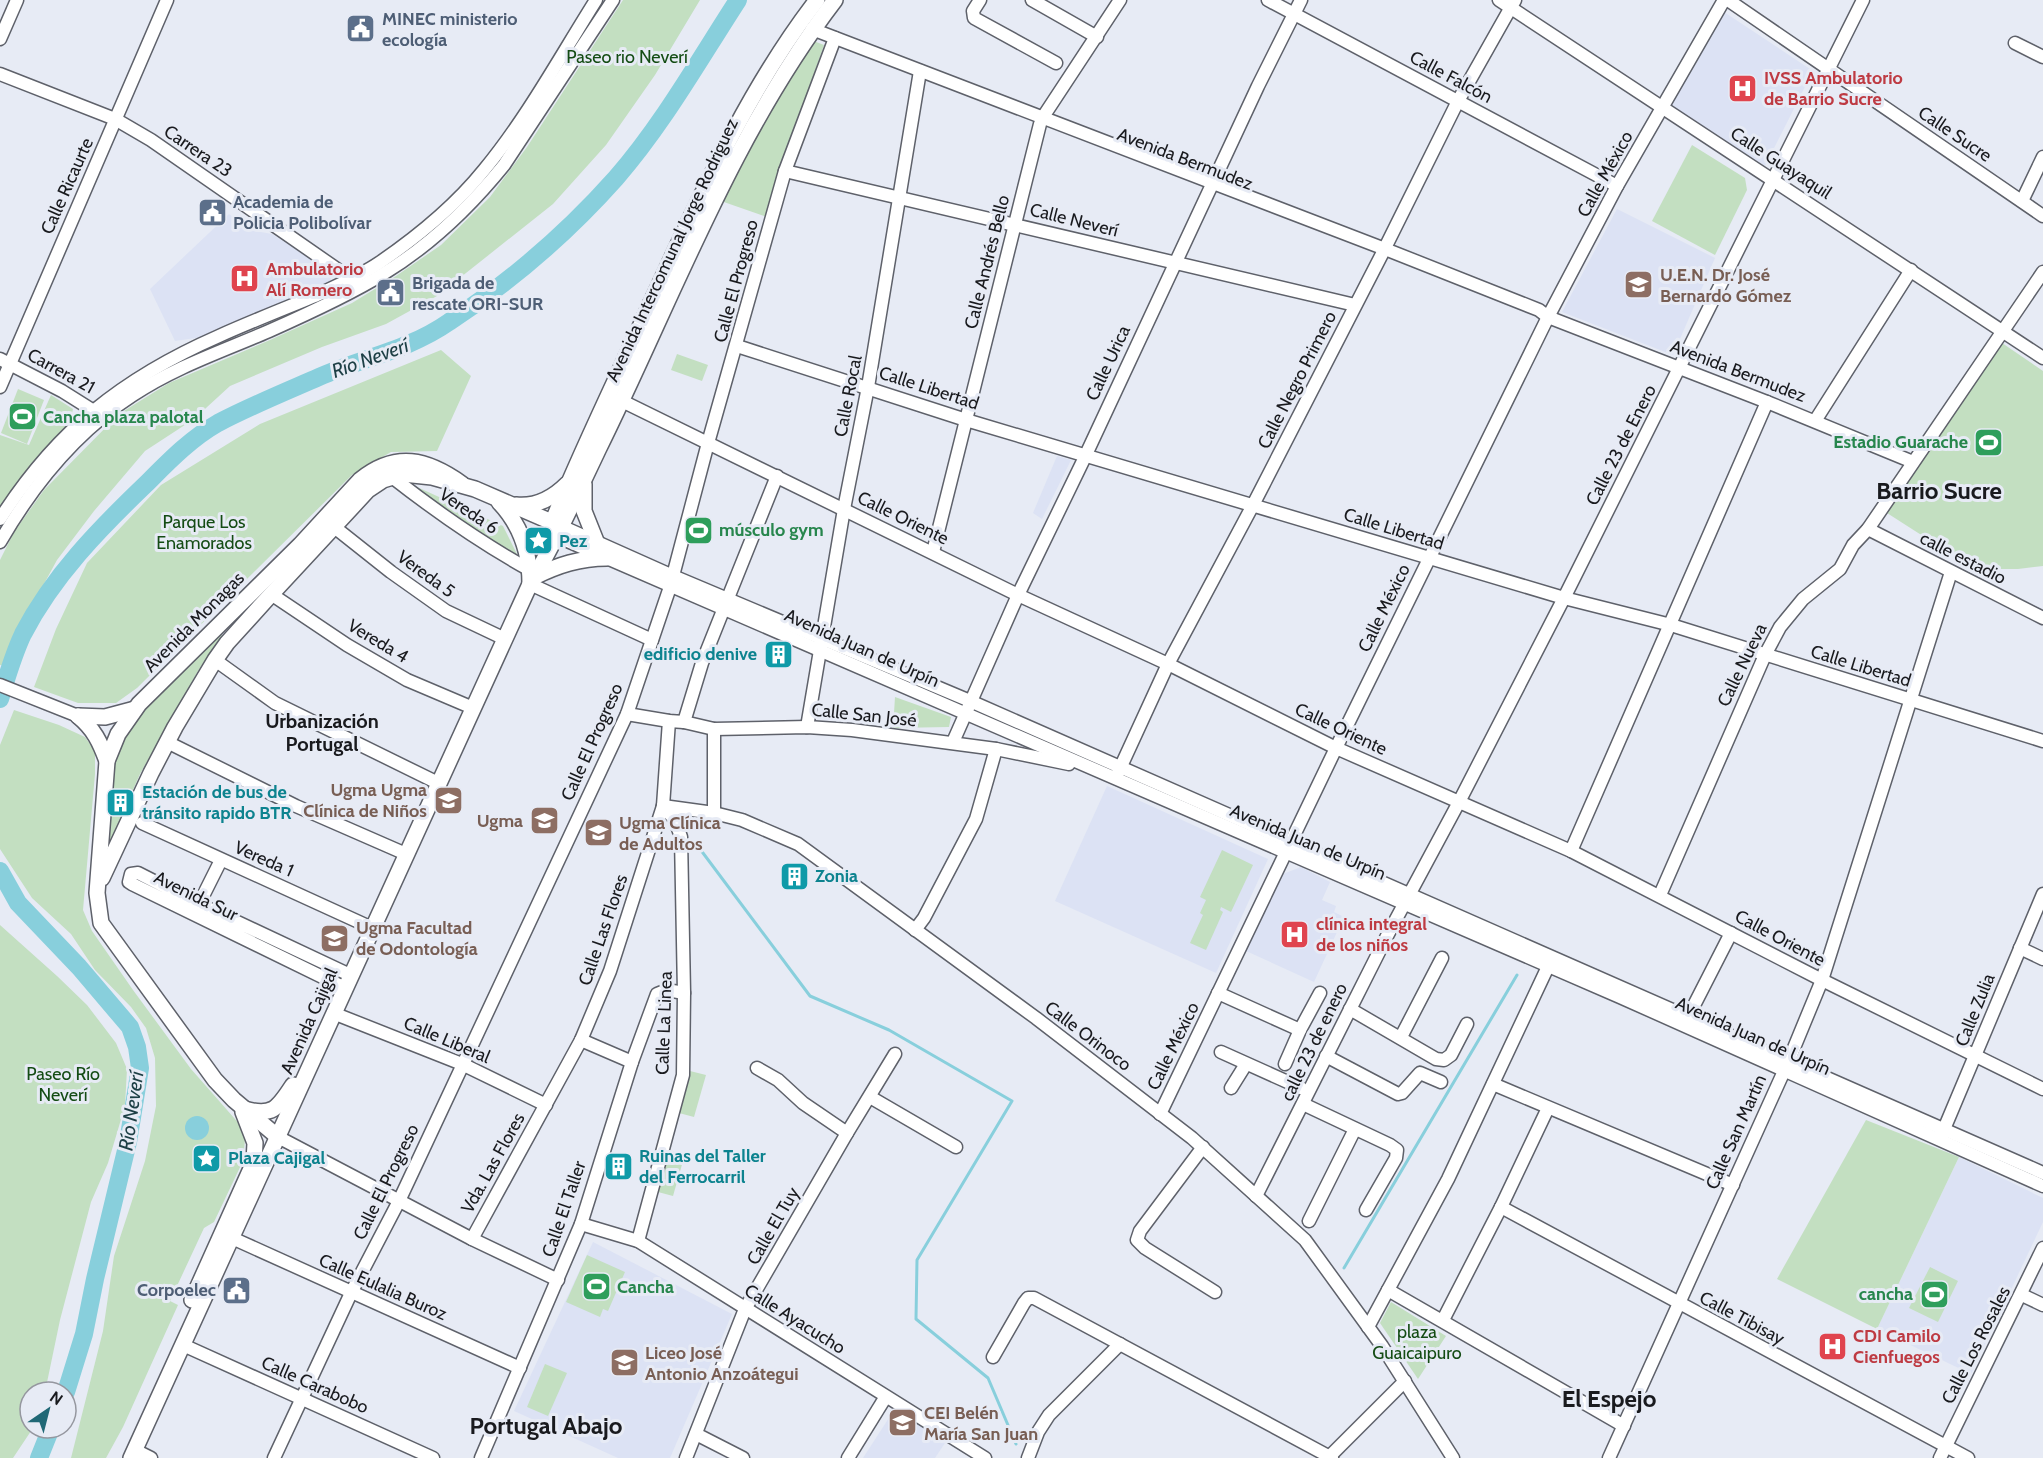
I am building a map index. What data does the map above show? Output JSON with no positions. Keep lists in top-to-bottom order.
{
  "streets": {
    "main road": ["Avenida Intercomunal Jorge Rodriguez", "Avenida Monagas", "Avenida Cajigal"],
    "street": [
      "Calle Falcón",
      "Calle Sucre",
      "Carrera 23",
      "Avenida Bermudez",
      "Calle Guayaquil",
      "Calle México",
      "Calle Ricaurte",
      "Calle Neverí",
      "Calle Andrés Bello",
      "Calle El Progreso",
      "Calle Urica",
      "Carrera 21",
      "Calle Negro Primero",
      "Calle Libertad",
      "Calle Rocal",
      "Calle 23 de Enero",
      "Vereda 6",
      "Calle Oriente",
      "calle estadio",
      "Vereda 5",
      "Vereda 4",
      "Avenida Juan de Urpín",
      "Calle Nueva",
      "Calle San José",
      "Vereda 1",
      "Avenida Sur",
      "Calle Las Flores",
      "Calle Zulia",
      "Calle La Linea",
      "Calle Orinoco",
      "Calle Liberal",
      "calle 23 de enero",
      "Calle San Martín",
      "Vda. Las Flores",
      "Calle El Taller",
      "Calle El Tuy",
      "Calle Eulalia Buroz",
      "Calle Tibisay",
      "Calle Ayacucho",
      "Calle Los Rosales",
      "Calle Carabobo"
    ]
  },
  "crossings": [
    ["Calle Falcón", "Calle México"],
    ["Calle Falcón", "Calle Urica"],
    ["Calle Falcón", "Calle Negro Primero"],
    ["Calle Sucre", "Calle México"],
    ["Calle Sucre", "Calle 23 de Enero"],
    ["Carrera 23", "Calle Ricaurte"],
    ["Avenida Bermudez", "Calle México"],
    ["Avenida Bermudez", "Avenida Intercomunal Jorge Rodriguez"],
    ["Avenida Bermudez", "Calle Andrés Bello"],
    ["Avenida Bermudez", "Calle El Progreso"],
    ["Avenida Bermudez", "Calle Urica"],
    ["Avenida Bermudez", "Calle Negro Primero"],
    ["Avenida Bermudez", "Calle Rocal"],
    ["Avenida Bermudez", "Calle 23 de Enero"],
    ["Avenida Bermudez", "Calle Nueva"],
    ["Calle Guayaquil", "Calle México"],
    ["Calle Guayaquil", "Calle Negro Primero"],
    ["Calle Guayaquil", "Calle 23 de Enero"],
    ["Calle Guayaquil", "Calle Nueva"],
    ["Calle México", "Calle Libertad"],
    ["Calle México", "Calle Oriente"],
    ["Calle México", "Avenida Juan de Urpín"],
    ["Calle México", "Calle Orinoco"],
    ["Calle Ricaurte", "Carrera 21"],
    ["Calle Neverí", "Calle Andrés Bello"],
    ["Calle Neverí", "Calle El Progreso"],
    ["Calle Neverí", "Calle Urica"],
    ["Calle Neverí", "Calle Negro Primero"],
    ["Calle Neverí", "Calle Rocal"],
    ["Avenida Intercomunal Jorge Rodriguez", "Calle Oriente"],
    ["Avenida Intercomunal Jorge Rodriguez", "Avenida Monagas"],
    ["Avenida Intercomunal Jorge Rodriguez", "Avenida Juan de Urpín"],
    ["Avenida Intercomunal Jorge Rodriguez", "Avenida Cajigal"],
    ["Calle Andrés Bello", "Calle Libertad"],
    ["Calle Andrés Bello", "Calle Oriente"],
    ["Calle El Progreso", "Calle Libertad"],
    ["Calle El Progreso", "Vereda 6"],
    ["Calle El Progreso", "Calle Oriente"],
    ["Calle El Progreso", "Avenida Juan de Urpín"],
    ["Calle El Progreso", "Calle San José"],
    ["Calle El Progreso", "Calle Liberal"],
    ["Calle El Progreso", "Calle Eulalia Buroz"],
    ["Calle El Progreso", "Calle Carabobo"],
    ["Calle Urica", "Calle Libertad"],
    ["Calle Urica", "Calle Oriente"],
    ["Calle Urica", "Avenida Juan de Urpín"],
    ["Calle Urica", "Calle San José"],
    ["Calle Negro Primero", "Calle Libertad"],
    ["Calle Negro Primero", "Calle Oriente"],
    ["Calle Negro Primero", "Avenida Juan de Urpín"],
    ["Calle Libertad", "Calle Rocal"],
    ["Calle Libertad", "Calle 23 de Enero"],
    ["Calle Libertad", "Calle Nueva"],
    ["Calle Libertad", "Calle San Martín"],
    ["Calle Rocal", "Calle Oriente"],
    ["Calle Rocal", "Avenida Juan de Urpín"],
    ["Calle Rocal", "Calle San José"],
    ["Calle 23 de Enero", "Calle Oriente"],
    ["Calle 23 de Enero", "Avenida Juan de Urpín"],
    ["Calle 23 de Enero", "calle 23 de enero"],
    ["Vereda 6", "Avenida Monagas"],
    ["Vereda 6", "Avenida Cajigal"],
    ["Calle Oriente", "Calle Nueva"],
    ["Calle Oriente", "Calle Zulia"],
    ["Calle Oriente", "Calle San Martín"],
    ["calle estadio", "Calle Nueva"],
    ["calle estadio", "Calle San Martín"],
    ["Vereda 5", "Avenida Monagas"],
    ["Vereda 5", "Avenida Cajigal"],
    ["Avenida Monagas", "Vereda 4"],
    ["Avenida Monagas", "Avenida Juan de Urpín"],
    ["Avenida Monagas", "Avenida Cajigal"],
    ["Vereda 4", "Avenida Cajigal"],
    ["Avenida Juan de Urpín", "Calle San José"],
    ["Avenida Juan de Urpín", "Calle Zulia"],
    ["Avenida Juan de Urpín", "Avenida Cajigal"],
    ["Avenida Juan de Urpín", "calle 23 de enero"],
    ["Avenida Juan de Urpín", "Calle San Martín"],
    ["Calle San José", "Calle Las Flores"],
    ["Vereda 1", "Avenida Cajigal"],
    ["Avenida Sur", "Avenida Cajigal"],
    ["Calle Las Flores", "Calle La Linea"],
    ["Calle Las Flores", "Calle Orinoco"],
    ["Calle Las Flores", "Calle Liberal"],
    ["Calle Las Flores", "Vda. Las Flores"],
    ["Avenida Cajigal", "Calle Liberal"],
    ["Avenida Cajigal", "Calle Eulalia Buroz"],
    ["Avenida Cajigal", "Calle Carabobo"],
    ["Calle La Linea", "Calle Orinoco"],
    ["Calle La Linea", "Calle El Taller"],
    ["Calle La Linea", "Calle Ayacucho"],
    ["Calle Orinoco", "calle 23 de enero"],
    ["Calle Liberal", "Vda. Las Flores"],
    ["Calle San Martín", "Calle Tibisay"],
    ["Calle El Taller", "Calle Eulalia Buroz"],
    ["Calle El Taller", "Calle Ayacucho"],
    ["Calle El Tuy", "Calle Ayacucho"],
    ["Calle Tibisay", "Calle Los Rosales"]
  ],
  "districts": [
    "Barrio Sucre",
    "Urbanización Portugal",
    "El Espejo",
    "Portugal Abajo"
  ],
  "water": ["Río Neverí"],
  "parks": [
    "Paseo rio Neverí",
    "Parque Los Enamorados",
    "Paseo Río Neverí",
    "plaza Guaicaipuro"
  ],
  "places": {
    "public building": [
      "MINEC ministerio ecología",
      "Academia de Policia Polibolívar",
      "Brigada de rescate ORI-SUR",
      "Corpoelec"
    ],
    "hospital": [
      "IVSS Ambulatorio de Barrio Sucre",
      "Ambulatorio Alí Romero",
      "clínica integral de los niños",
      "CDI Camilo Cienfuegos"
    ],
    "school or university": [
      "U.E.N. Dr. José Bernardo Gómez",
      "Ugma Ugma Clínica de Niños",
      "Ugma",
      "Ugma Clínica de Adultos",
      "Ugma Facultad de Odontología",
      "Liceo José Antonio Anzoátegui",
      "CEI Belén María San Juan"
    ],
    "sports": [
      "Cancha plaza palotal",
      "Estadio Guarache",
      "músculo gym",
      "Cancha",
      "cancha"
    ],
    "place": ["Pez", "Plaza Cajigal"],
    "building": [
      "edificio denive",
      "Estación de bus de tránsito rapido BTR",
      "Zonia",
      "Ruinas del Taller del Ferrocarril"
    ]
  },
  "north": "top right"
}
